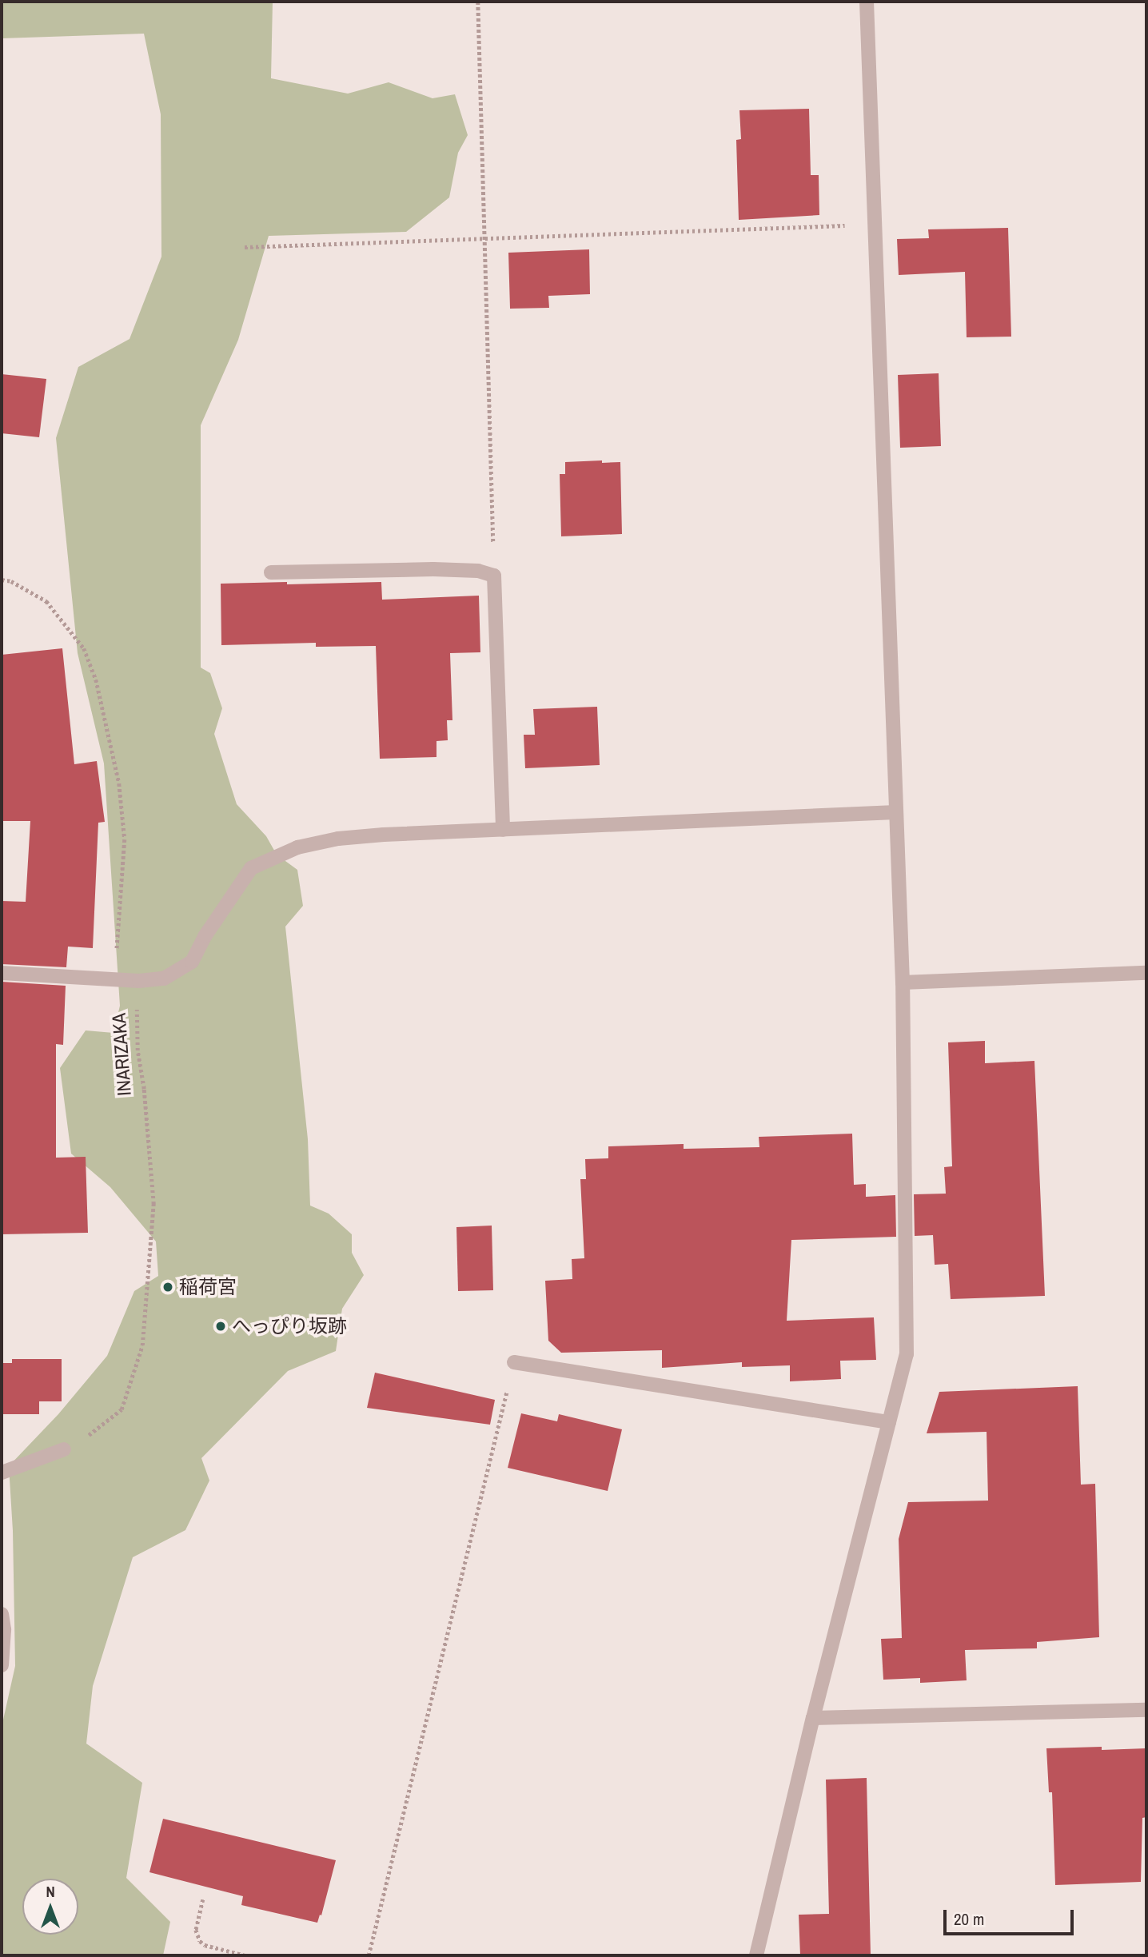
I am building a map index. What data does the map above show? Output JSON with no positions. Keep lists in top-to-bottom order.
{
  "streets": {
    "path": ["INARIZAKA"]
  },
  "places": ["稲荷宮", "へっぴり坂跡"],
  "scale_bar": "20 m",
  "north": "top"
}
